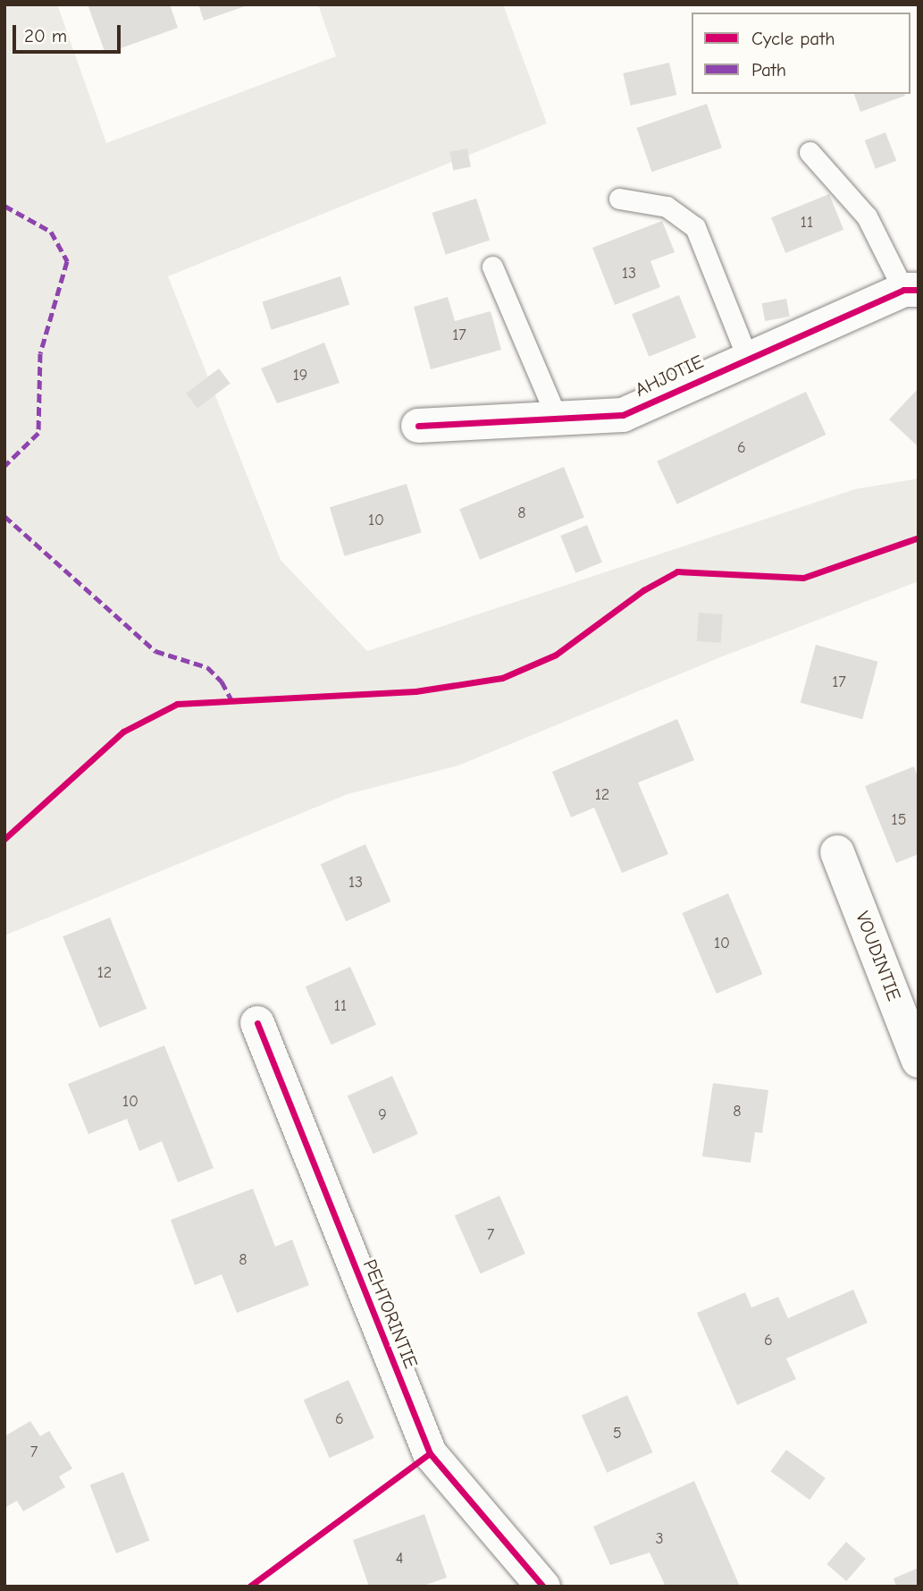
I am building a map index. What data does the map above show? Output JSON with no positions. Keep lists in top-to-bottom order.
{
  "streets": {
    "street": ["AHJOTIE", "VOUDINTIE", "PEHTORINTIE"]
  },
  "house_numbers": [
    "11",
    "13",
    "17",
    "19",
    "6",
    "8",
    "10",
    "17",
    "12",
    "15",
    "13",
    "10",
    "12",
    "11",
    "10",
    "8",
    "9",
    "7",
    "8",
    "6",
    "6",
    "5",
    "7",
    "3",
    "4"
  ],
  "legend": ["Cycle path", "Path"],
  "scale_bar": "20 m"
}
